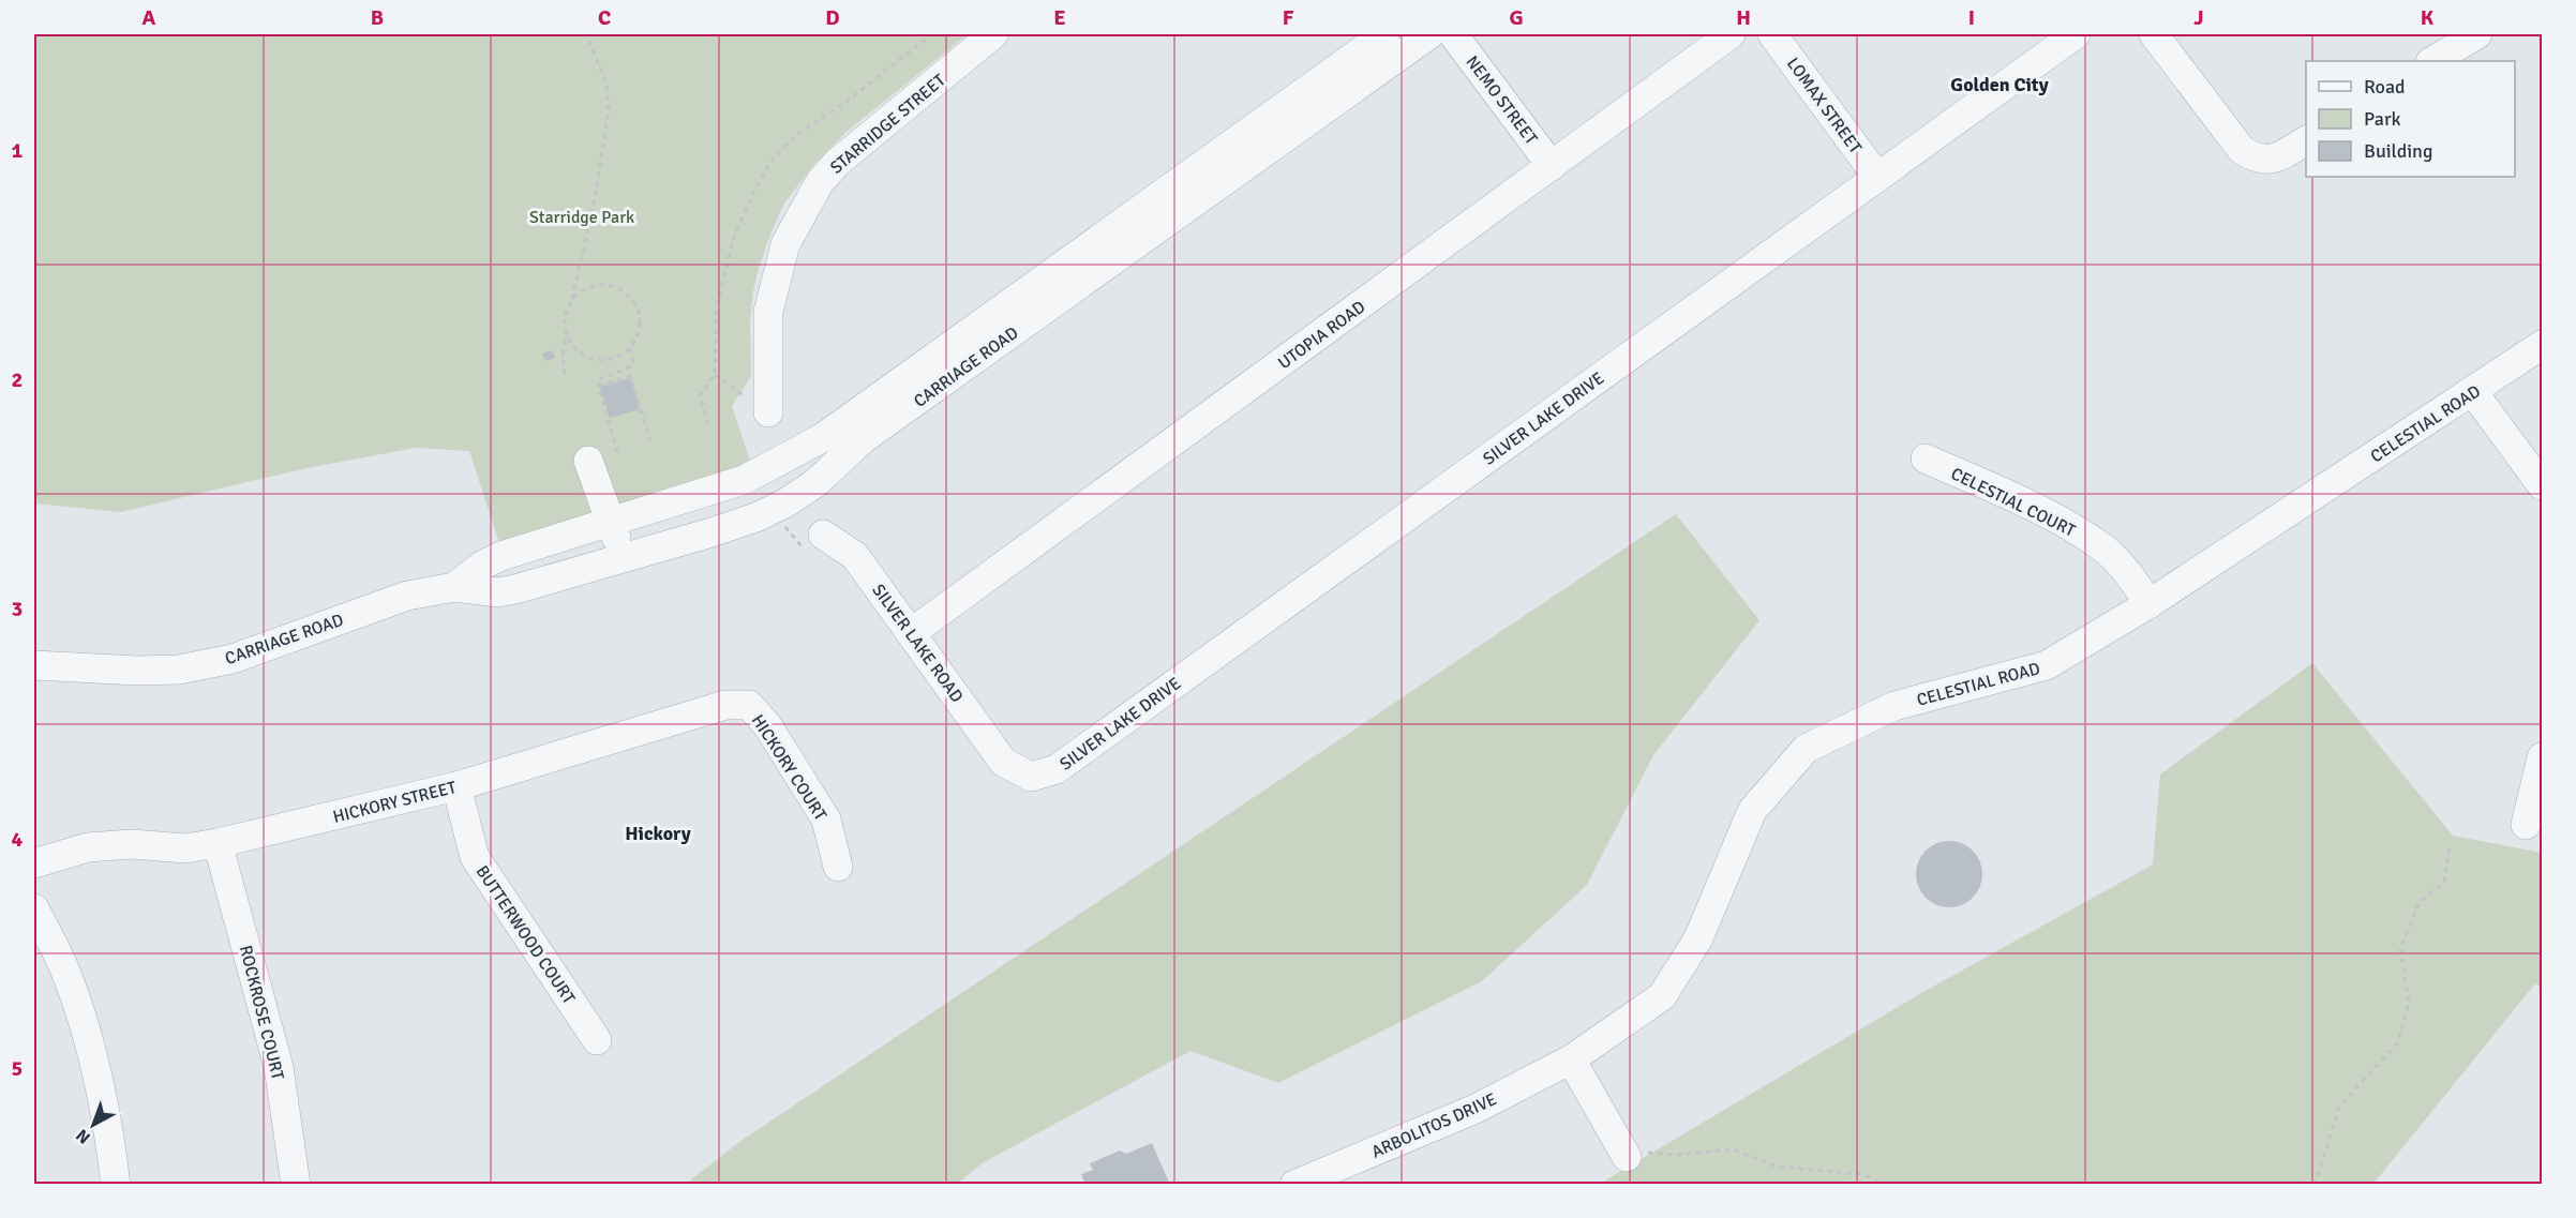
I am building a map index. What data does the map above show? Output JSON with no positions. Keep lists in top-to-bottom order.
{
  "streets": {
    "street": [
      "NEMO STREET",
      "LOMAX STREET",
      "STARRIDGE STREET",
      "UTOPIA ROAD",
      "CARRIAGE ROAD",
      "SILVER LAKE DRIVE",
      "CELESTIAL ROAD",
      "CELESTIAL COURT",
      "SILVER LAKE ROAD",
      "HICKORY COURT",
      "HICKORY STREET",
      "BUTTERWOOD COURT",
      "ROCKROSE COURT",
      "ARBOLITOS DRIVE"
    ]
  },
  "crossings": [
    ["NEMO STREET", "UTOPIA ROAD"],
    ["LOMAX STREET", "SILVER LAKE DRIVE"],
    ["UTOPIA ROAD", "SILVER LAKE ROAD"],
    ["SILVER LAKE DRIVE", "SILVER LAKE ROAD"],
    ["CELESTIAL ROAD", "CELESTIAL COURT"],
    ["CELESTIAL ROAD", "ARBOLITOS DRIVE"],
    ["HICKORY COURT", "HICKORY STREET"],
    ["HICKORY STREET", "BUTTERWOOD COURT"],
    ["HICKORY STREET", "ROCKROSE COURT"]
  ],
  "districts": ["Golden City", "Hickory"],
  "parks": ["Starridge Park"],
  "legend": ["Road", "Park", "Building"],
  "north": "bottom left",
  "grid": {
    "columns": [
      "A",
      "B",
      "C",
      "D",
      "E",
      "F",
      "G",
      "H",
      "I",
      "J",
      "K"
    ],
    "rows": [
      "1",
      "2",
      "3",
      "4",
      "5"
    ]
  }
}
